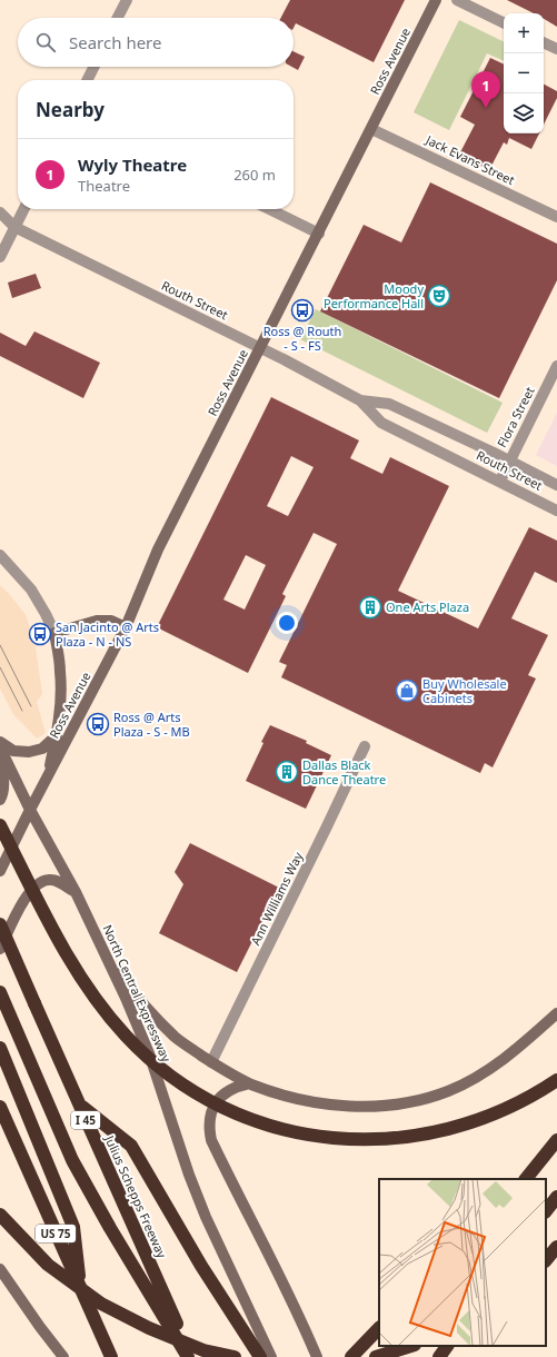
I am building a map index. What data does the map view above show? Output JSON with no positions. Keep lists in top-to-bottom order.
{
  "streets": {
    "highway": ["I 45", "Julius Schepps Freeway", "US 75"],
    "main road": ["Ross Avenue", "North Central Expressway"],
    "street": [
      "Jack Evans Street",
      "Routh Street",
      "Flora Street",
      "Ann Williams Way"
    ]
  },
  "crossings": [
    ["Ross Avenue", "Jack Evans Street"],
    ["Ross Avenue", "Routh Street"],
    ["Ross Avenue", "North Central Expressway"],
    ["Routh Street", "Flora Street"]
  ],
  "places": {
    "theatre": ["Moody Performance Hall"],
    "bus stop": ["Ross @ Routh - S - FS", "San Jacinto @ Arts Plaza - N - NS", "Ross @ Arts Plaza - S - MB"],
    "building": ["One Arts Plaza", "Dallas Black Dance Theatre"],
    "shop": ["Buy Wholesale Cabinets"]
  },
  "page": {
    "map_buttons": ["+", "−"],
    "search": "Search here",
    "pins": "1",
    "heading": "Nearby",
    "list": [
      {
        "mark": "1",
        "name": "Wyly Theatre",
        "note": "Theatre",
        "value": "260 m"
      }
    ]
  }
}
